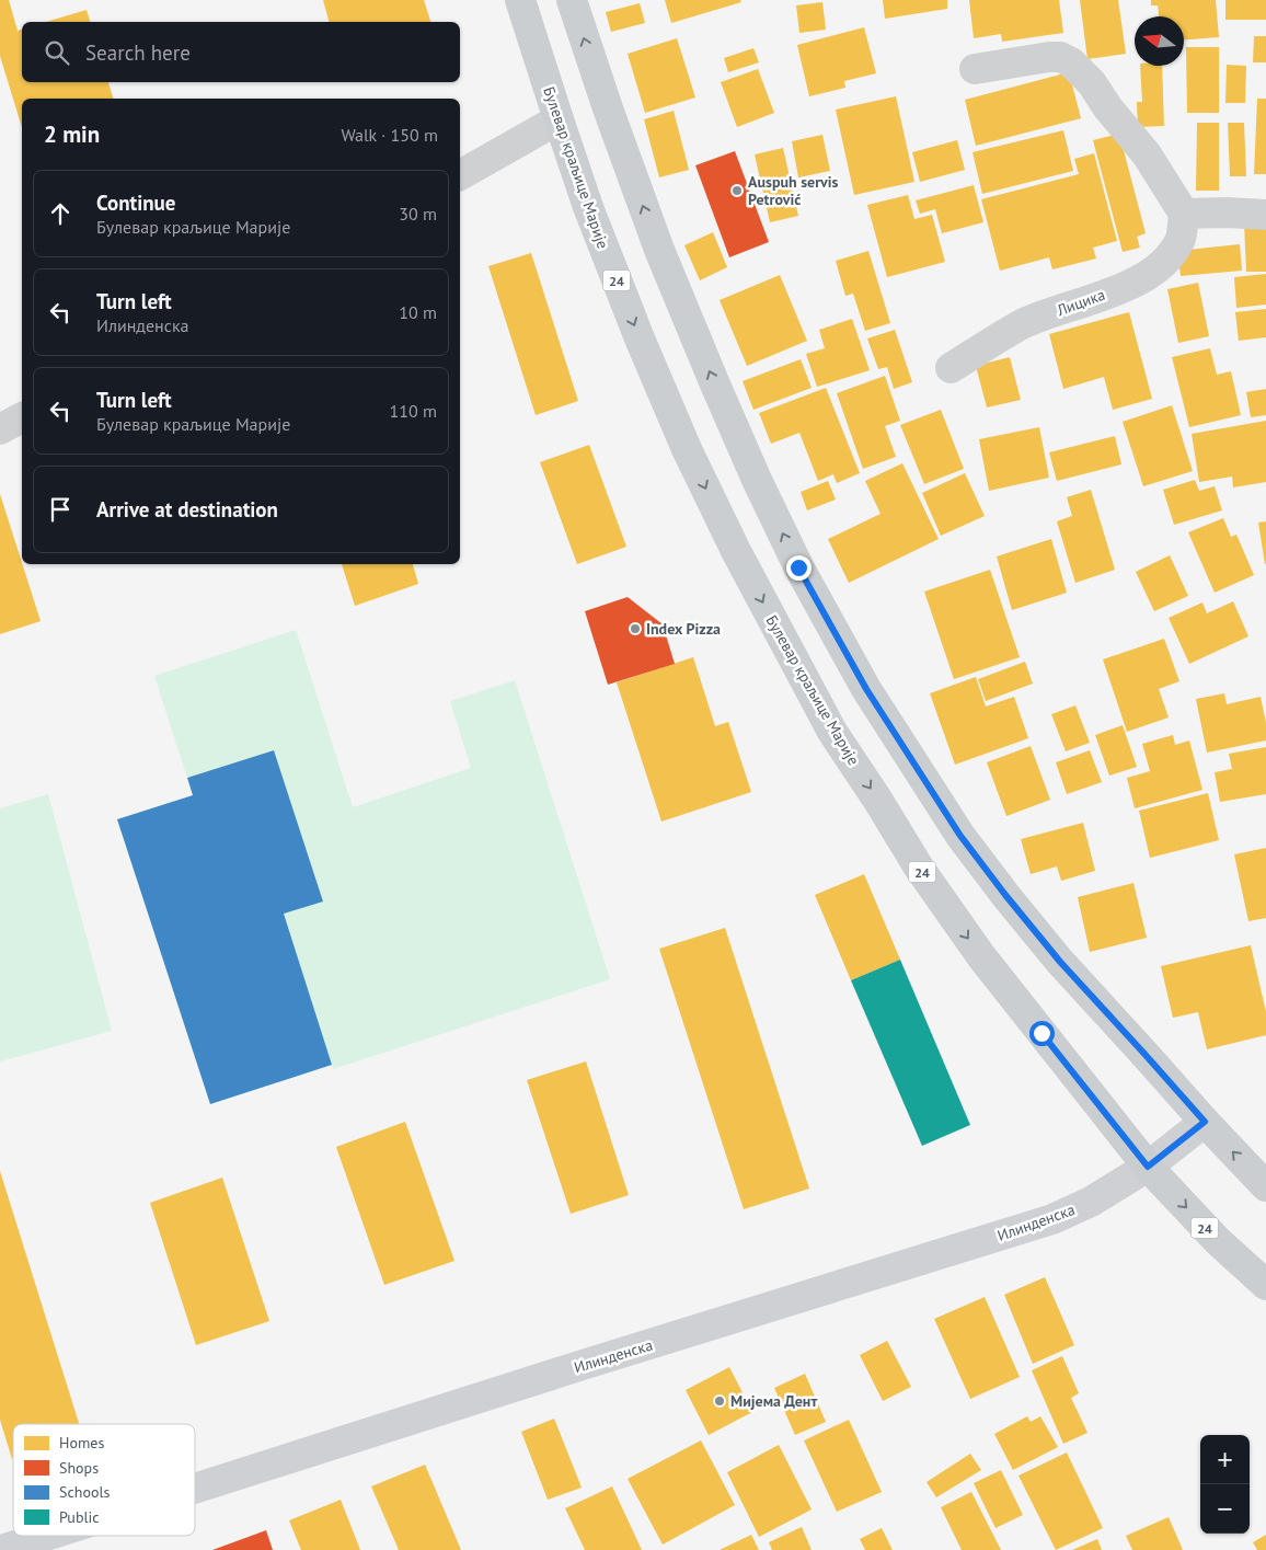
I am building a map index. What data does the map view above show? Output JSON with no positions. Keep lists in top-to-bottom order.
{
  "streets": {
    "main road": ["Булевар краљице Марије", "24"],
    "street": ["Лицика", "Илинденска"]
  },
  "crossings": [
    ["Булевар краљице Марије", "Илинденска"]
  ],
  "places": ["Auspuh servis Petrović", "Index Pizza", "Мијема Дент"],
  "legend": [
    "Homes",
    "Shops",
    "Schools",
    "Public"
  ],
  "north": "left",
  "page": {
    "search": "Search here",
    "heading": ["2 min", "Walk · 150 m"],
    "list": [
      ["Continue", "Булевар краљице Марије", "30 m"],
      ["Turn left", "Илинденска", "10 m"],
      ["Turn left", "Булевар краљице Марије", "110 m"],
      "Arrive at destination"
    ],
    "map_buttons": ["+", "−"]
  }
}
